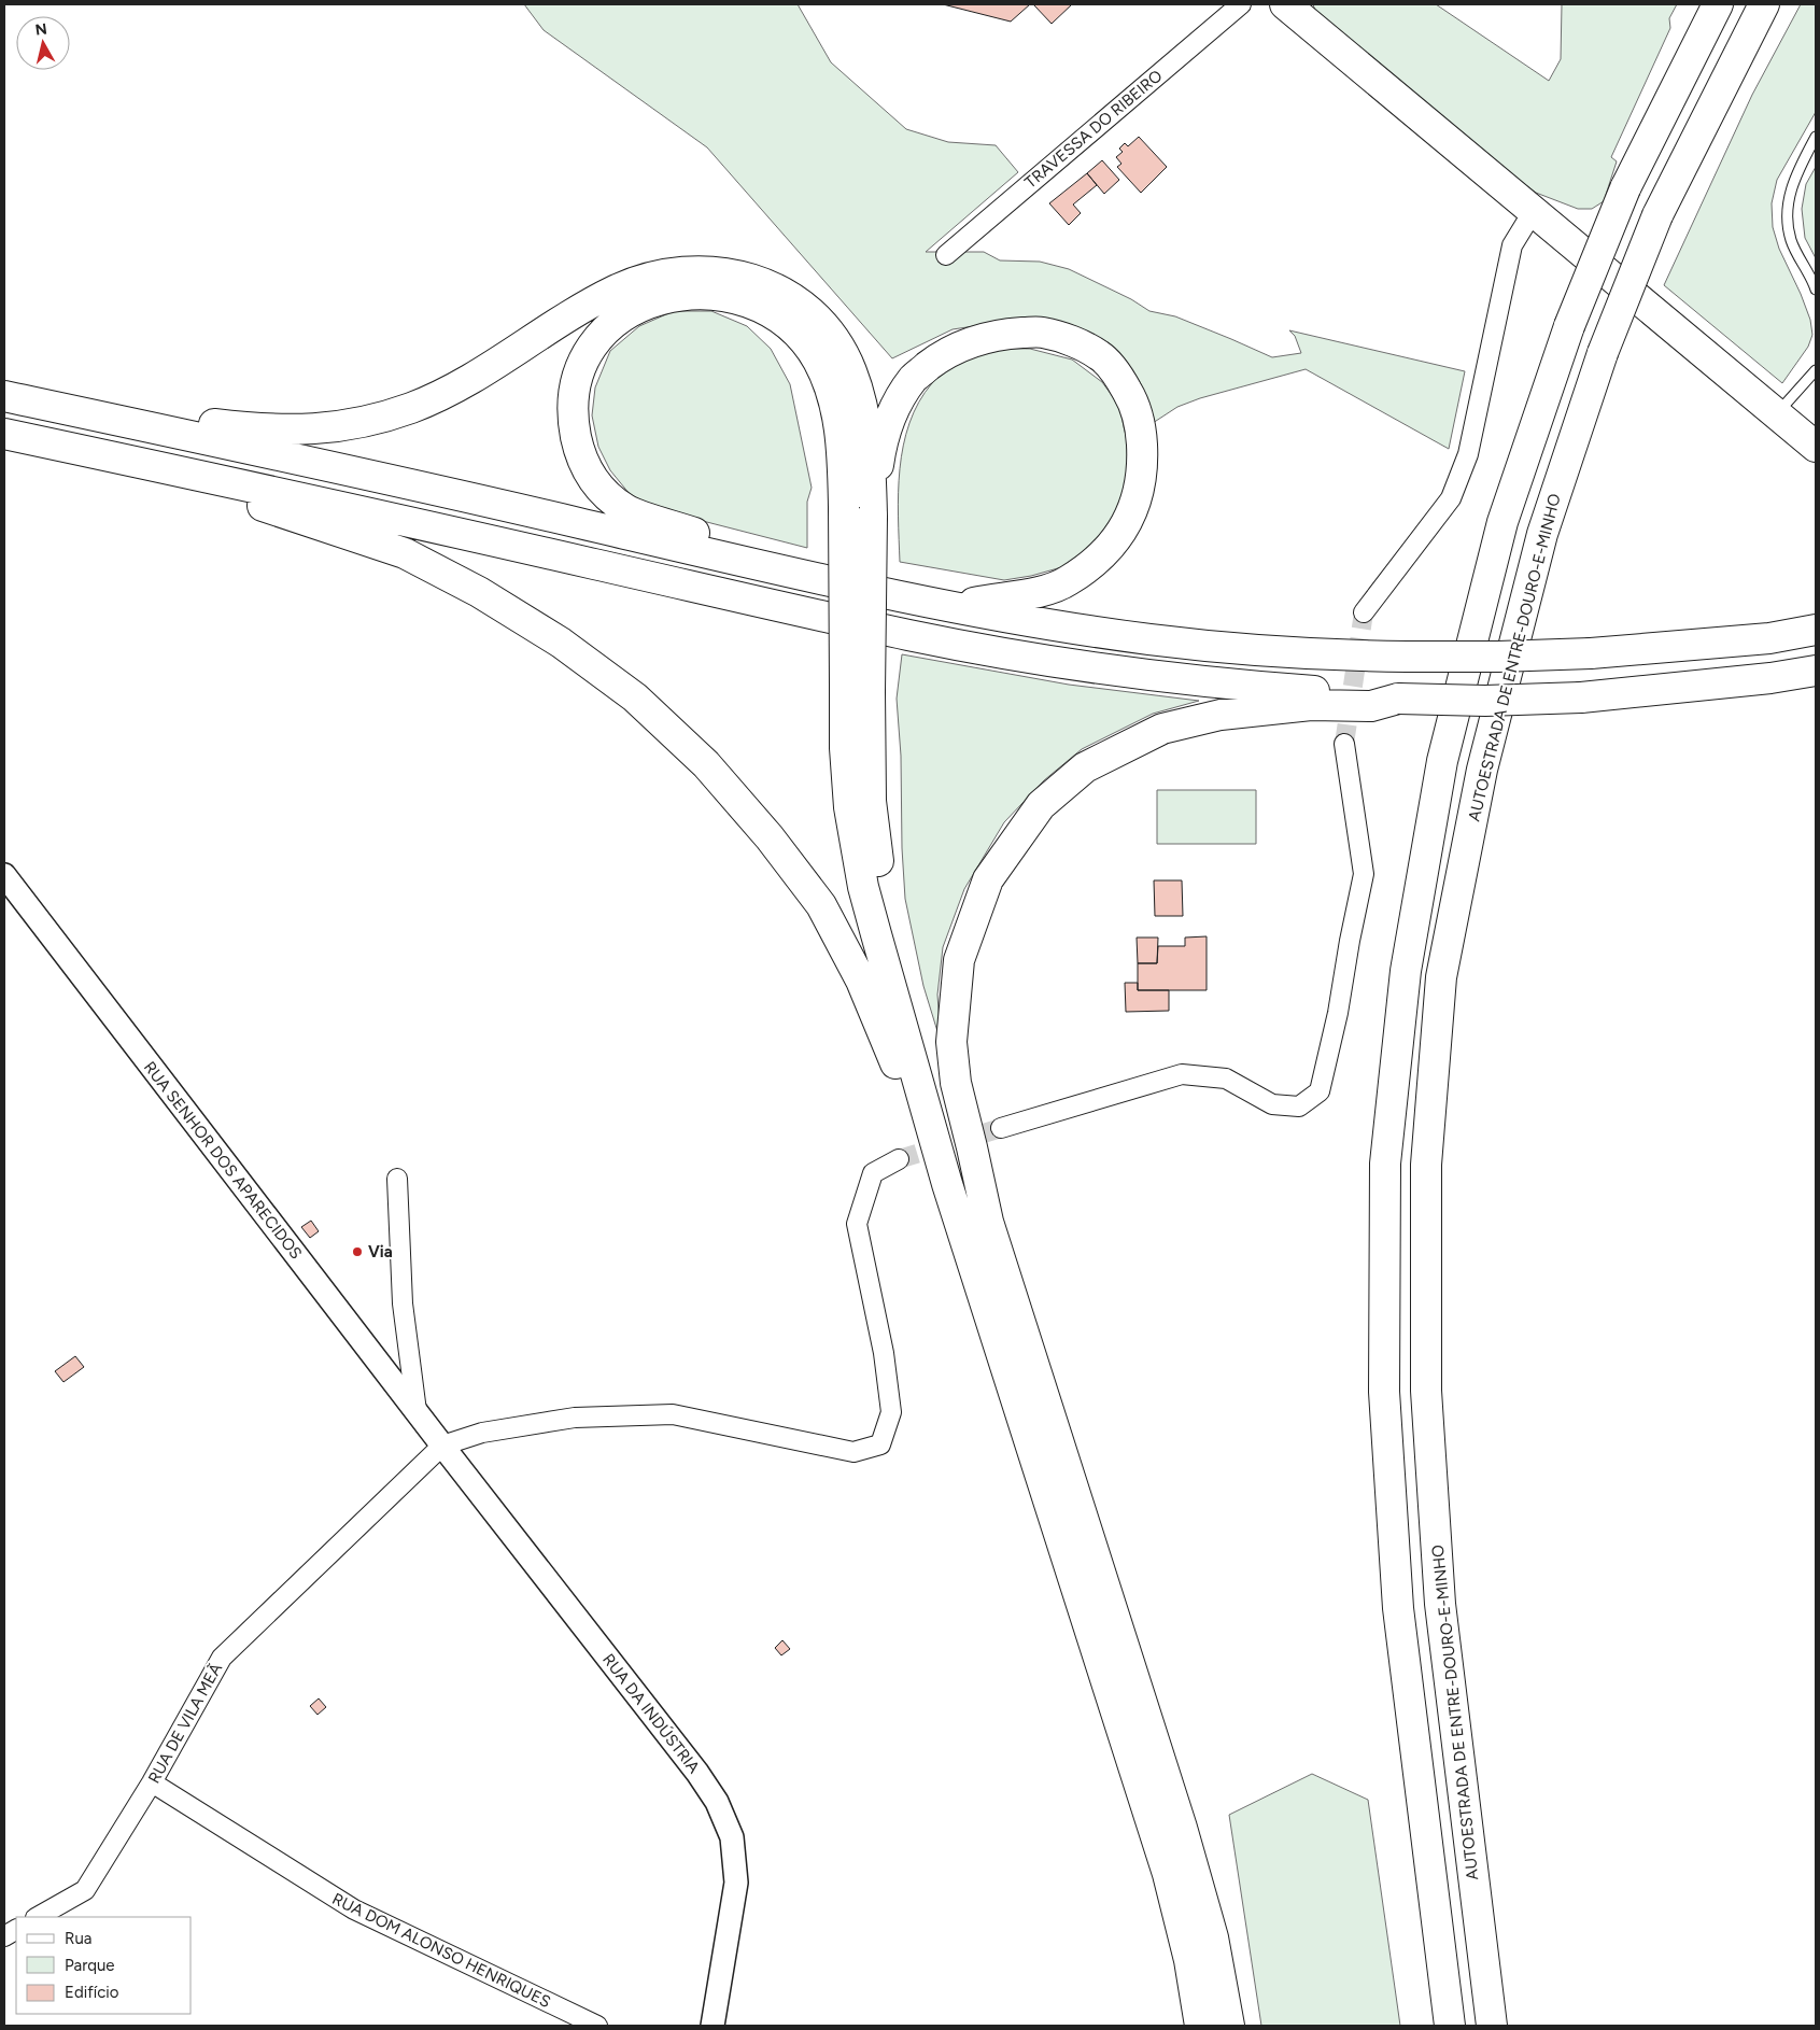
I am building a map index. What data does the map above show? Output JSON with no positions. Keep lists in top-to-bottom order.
{
  "streets": {
    "main road": ["AUTOESTRADA DE ENTRE-DOURO-E-MINHO"],
    "street": [
      "TRAVESSA DO RIBEIRO",
      "RUA SENHOR DOS APARECIDOS",
      "RUA DA INDÚSTRIA",
      "RUA DE VILA MEÃ",
      "RUA DOM ALONSO HENRIQUES"
    ]
  },
  "crossings": [
    ["RUA SENHOR DOS APARECIDOS", "RUA DA INDÚSTRIA"],
    ["RUA SENHOR DOS APARECIDOS", "RUA DE VILA MEÃ"],
    ["RUA DA INDÚSTRIA", "RUA DE VILA MEÃ"],
    ["RUA DE VILA MEÃ", "RUA DOM ALONSO HENRIQUES"]
  ],
  "places": ["Via"],
  "legend": ["Rua", "Parque", "Edifício"],
  "north": "top"
}
